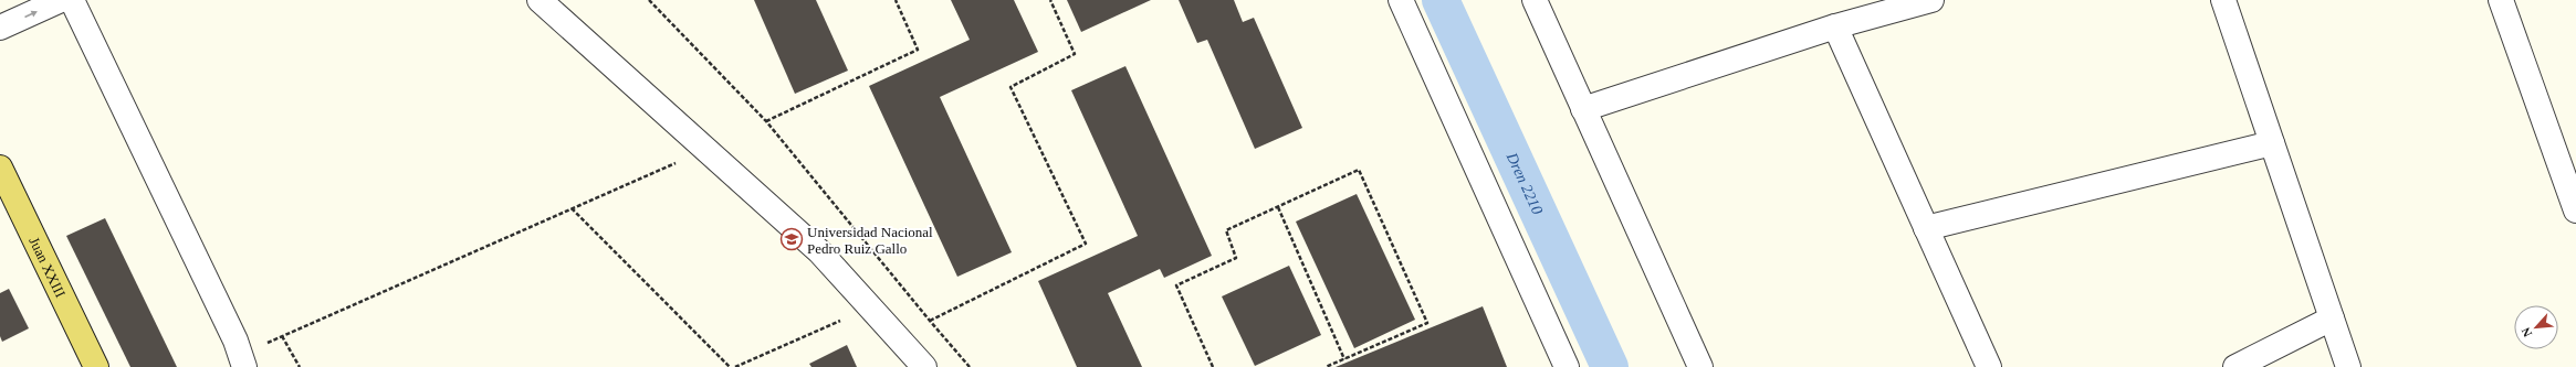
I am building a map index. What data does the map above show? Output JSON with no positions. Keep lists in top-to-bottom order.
{
  "streets": {
    "main road": ["Juan XXIII"]
  },
  "water": ["Dren 2210"],
  "places": {
    "school or university": ["Universidad Nacional Pedro Ruiz Gallo"]
  },
  "north": "bottom left"
}
